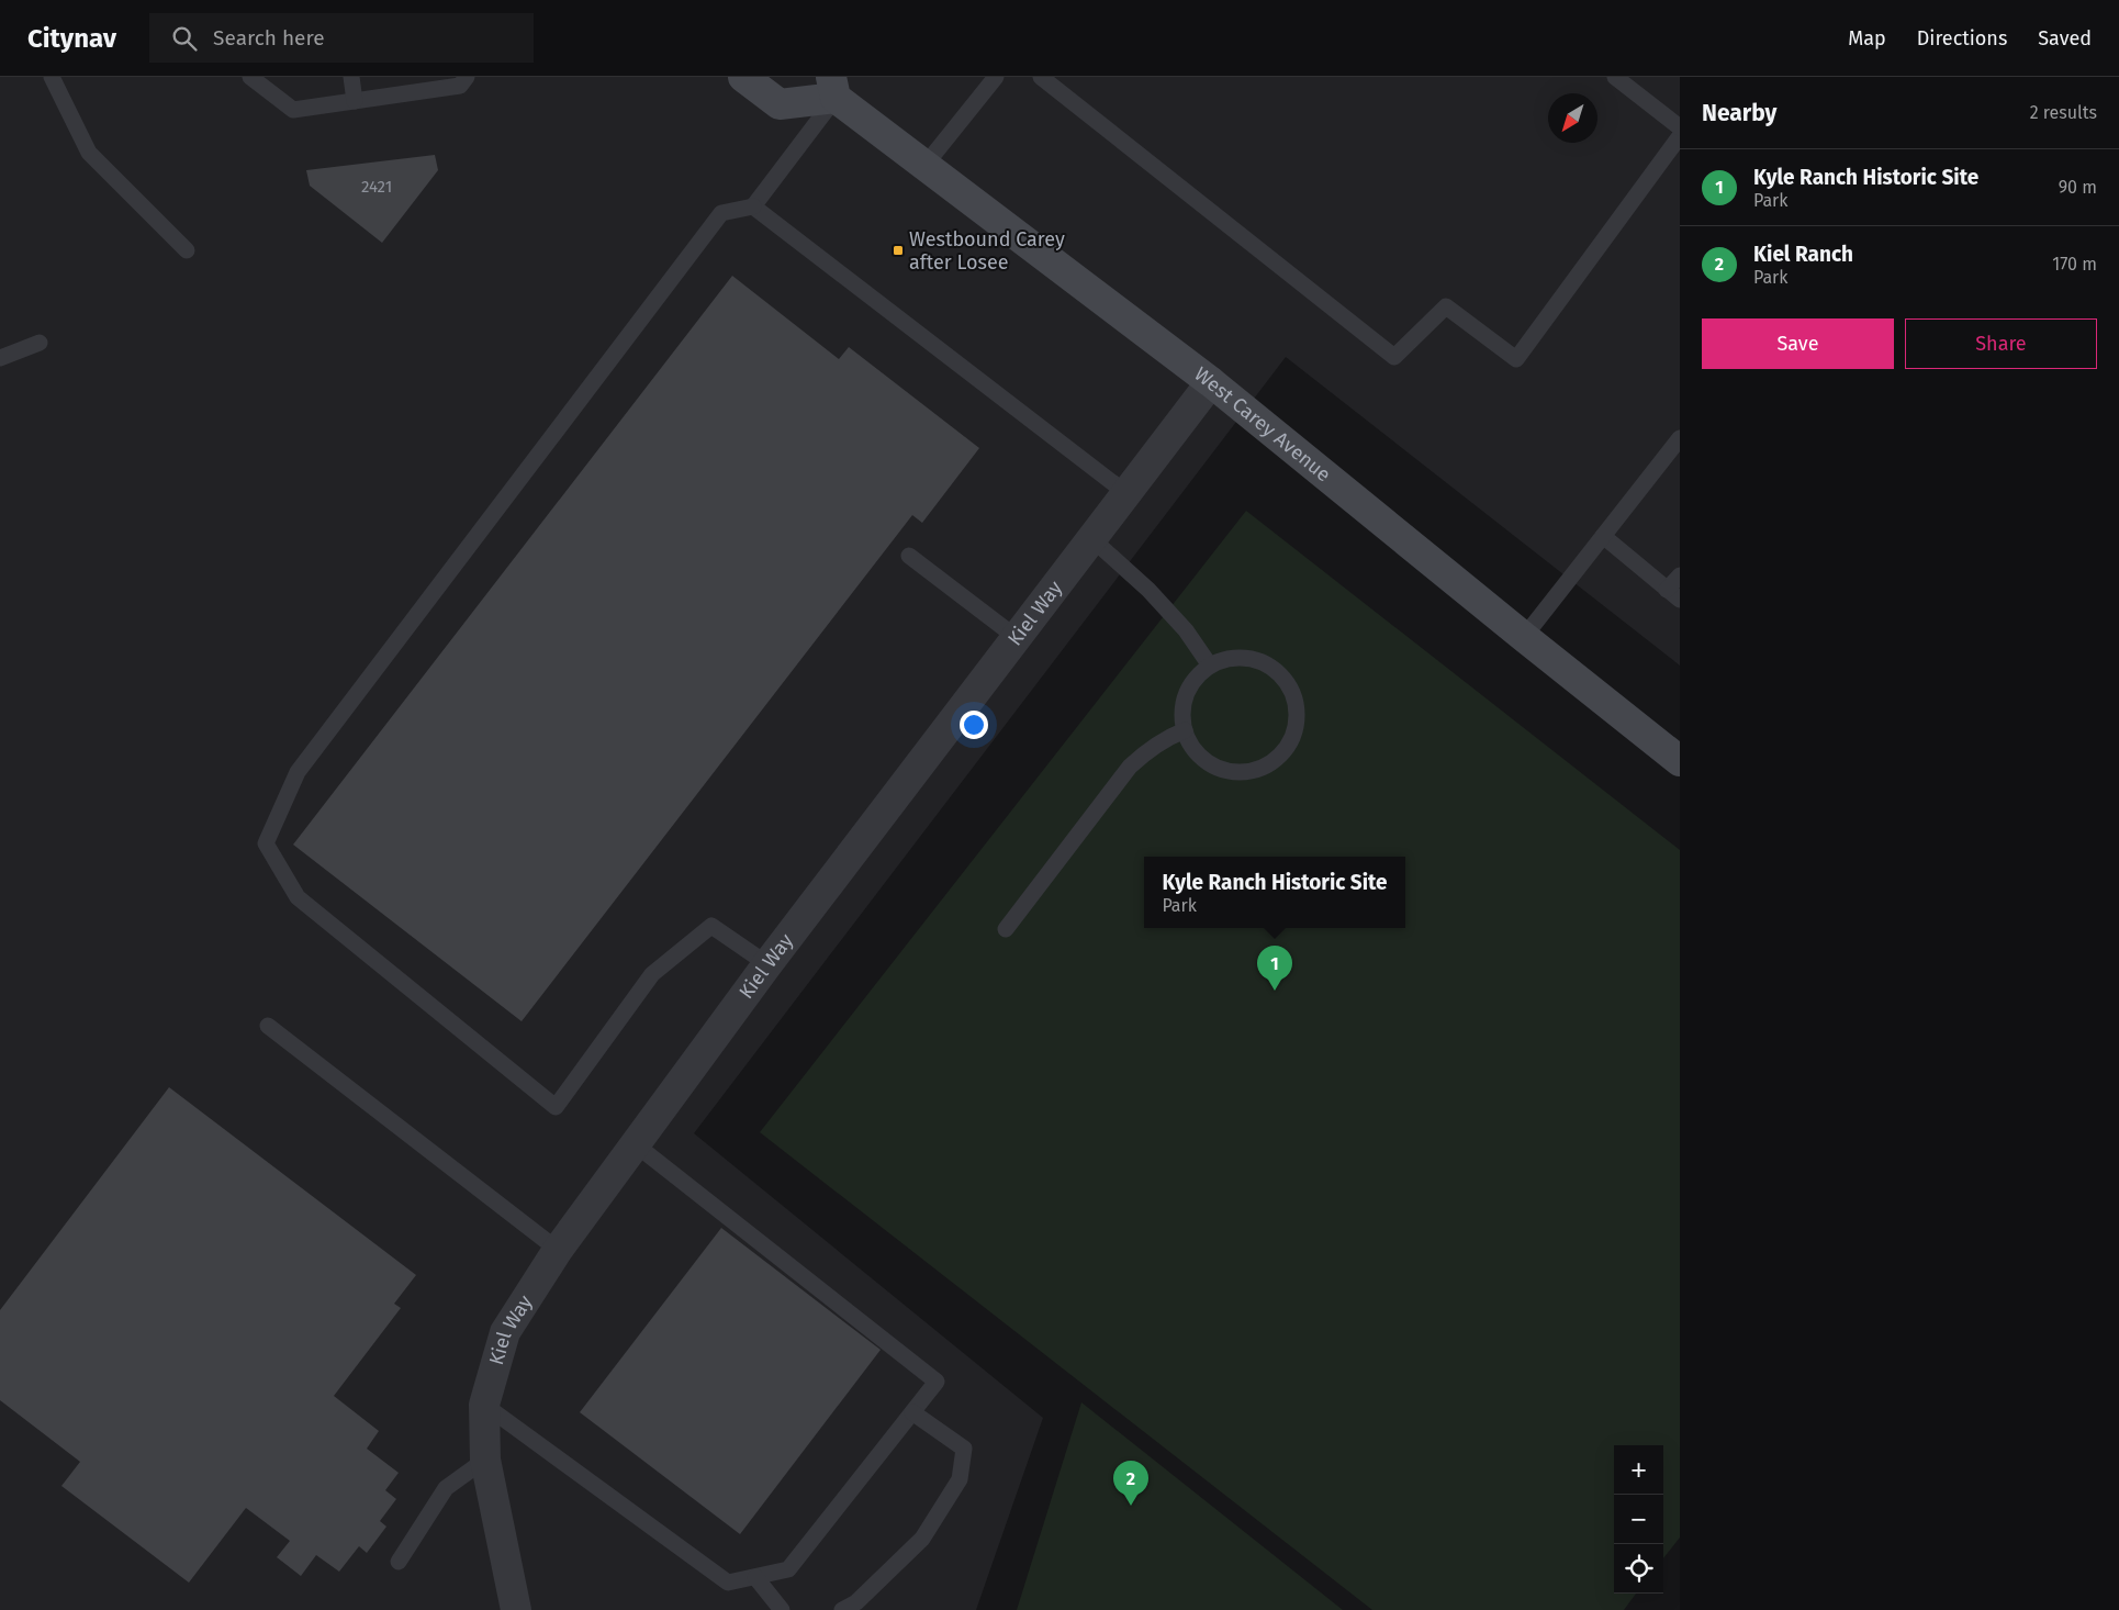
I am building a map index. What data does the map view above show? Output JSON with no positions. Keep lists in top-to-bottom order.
{
  "streets": {
    "main road": ["West Carey Avenue"],
    "street": ["Kiel Way"]
  },
  "crossings": [
    ["West Carey Avenue", "Kiel Way"]
  ],
  "places": {
    "transit": ["Westbound Carey after Losee"]
  },
  "house_numbers": ["2421"],
  "north": "bottom left",
  "page": {
    "header": "Citynav",
    "search": "Search here",
    "nav": ["Map", "Directions", "Saved"],
    "heading": ["Nearby", "2 results"],
    "list": [
      {
        "mark": "1",
        "name": "Kyle Ranch Historic Site",
        "note": "Park",
        "value": "90 m"
      },
      {
        "mark": "2",
        "name": "Kiel Ranch",
        "note": "Park",
        "value": "170 m"
      }
    ],
    "buttons": ["Save", "Share"],
    "popup": ["Kyle Ranch Historic Site", "Park"],
    "pins": ["1", "2"],
    "map_buttons": ["+", "−"]
  }
}
